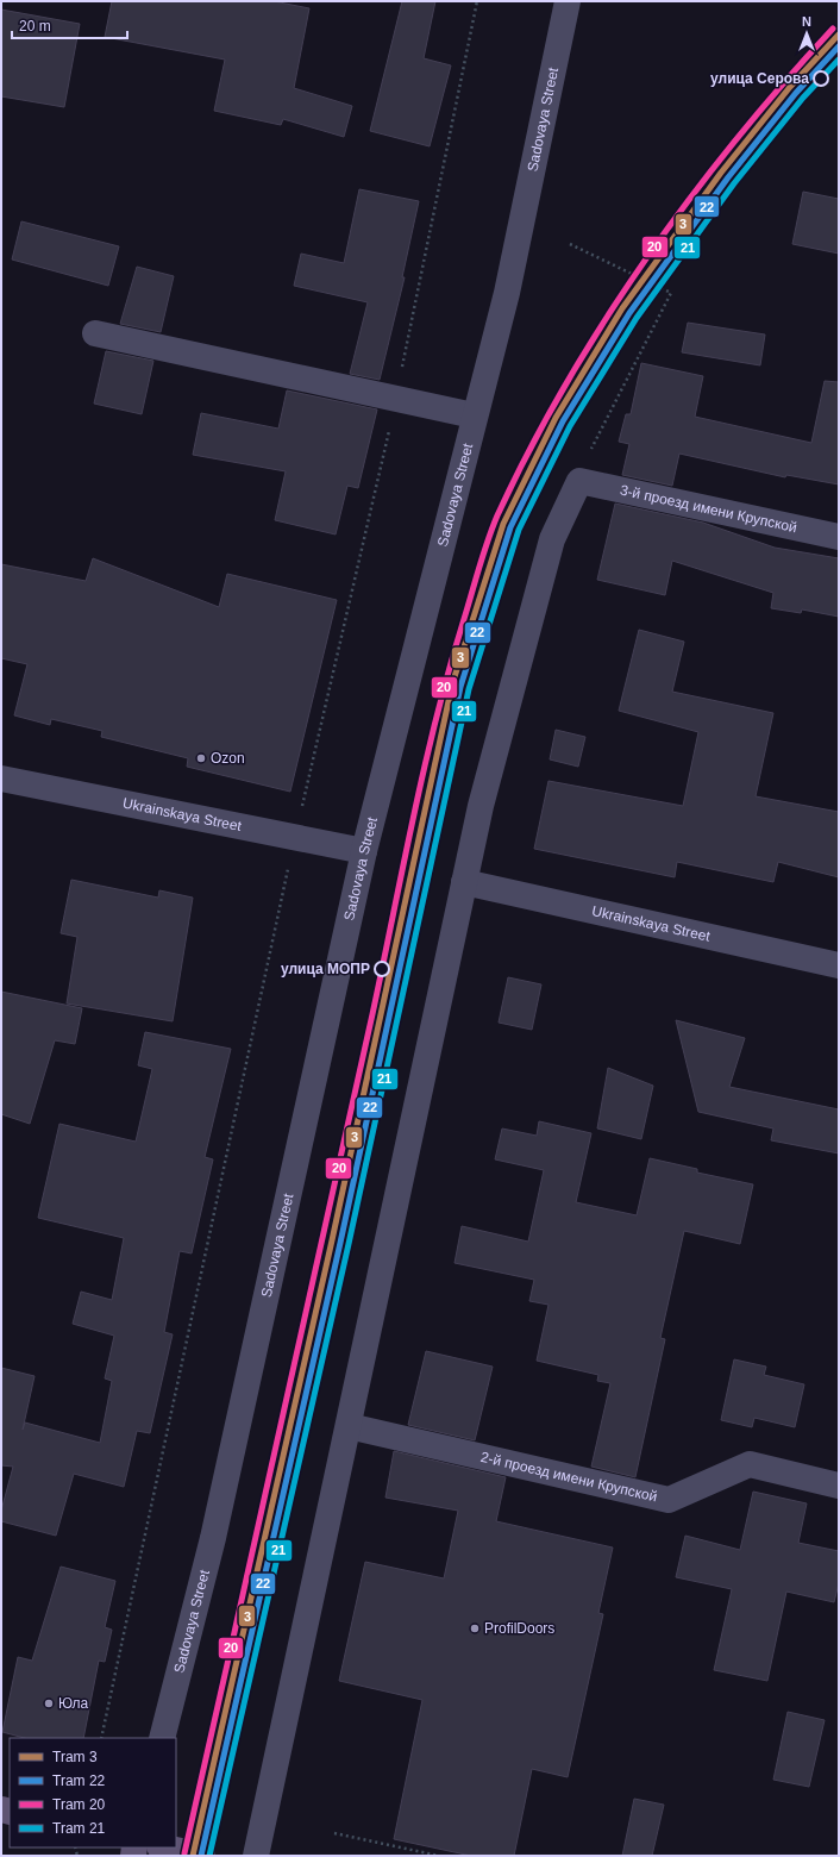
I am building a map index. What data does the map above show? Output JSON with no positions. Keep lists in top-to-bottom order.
{
  "streets": {
    "street": [
      "Sadovaya Street",
      "3-й проезд имени Крупской",
      "Ukrainskaya Street",
      "2-й проезд имени Крупской"
    ]
  },
  "crossings": [
    ["Sadovaya Street", "Ukrainskaya Street"]
  ],
  "places": [
    "улица Серова",
    "Ozon",
    "улица МОПР",
    "ProfilDoors",
    "Юла"
  ],
  "lines": [
    "tram line 20",
    "tram line 3",
    "tram line 22",
    "tram line 21"
  ],
  "legend": [
    "Tram 3",
    "Tram 22",
    "Tram 20",
    "Tram 21"
  ],
  "scale_bar": "20 m",
  "north": "top"
}
